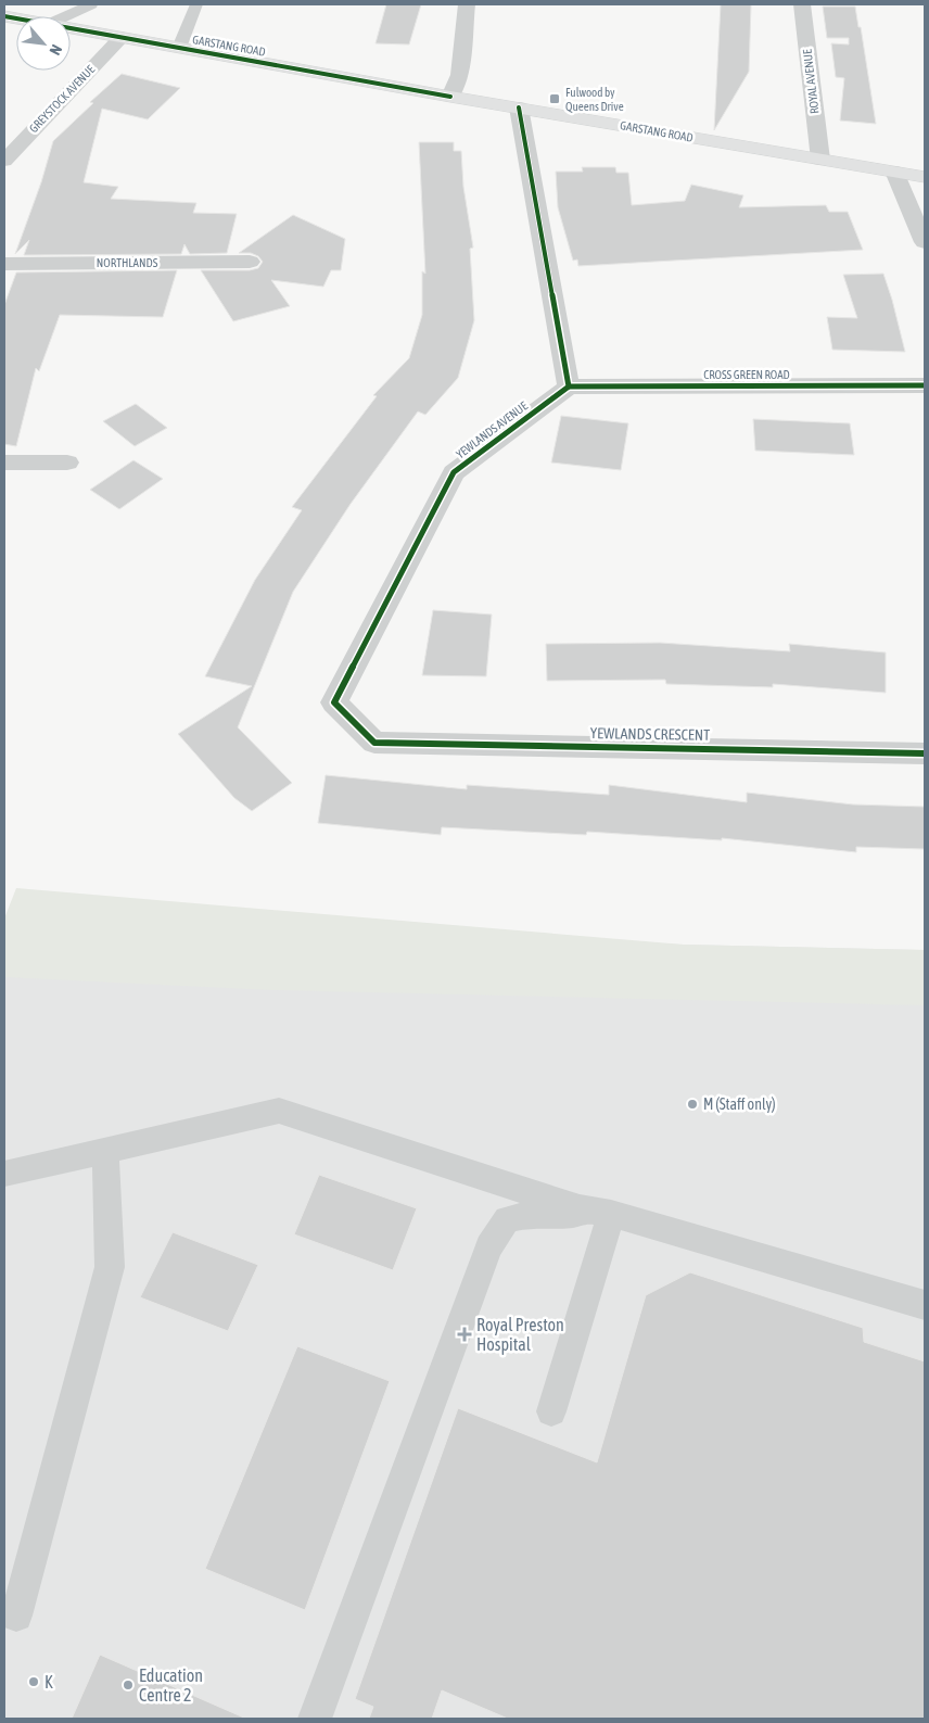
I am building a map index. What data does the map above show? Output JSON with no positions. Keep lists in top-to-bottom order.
{
  "streets": {
    "highway": ["GARSTANG ROAD"],
    "street": [
      "ROYAL AVENUE",
      "GREYSTOCK AVENUE",
      "NORTHLANDS",
      "CROSS GREEN ROAD",
      "YEWLANDS AVENUE",
      "YEWLANDS CRESCENT"
    ]
  },
  "crossings": [
    ["GARSTANG ROAD", "ROYAL AVENUE"],
    ["GARSTANG ROAD", "GREYSTOCK AVENUE"],
    ["CROSS GREEN ROAD", "YEWLANDS AVENUE"],
    ["YEWLANDS AVENUE", "YEWLANDS CRESCENT"]
  ],
  "places": {
    "transit": ["Fulwood by Queens Drive"],
    "other": ["M (Staff only)", "K", "Education Centre 2"],
    "health": ["Royal Preston Hospital"]
  },
  "north": "bottom right"
}
